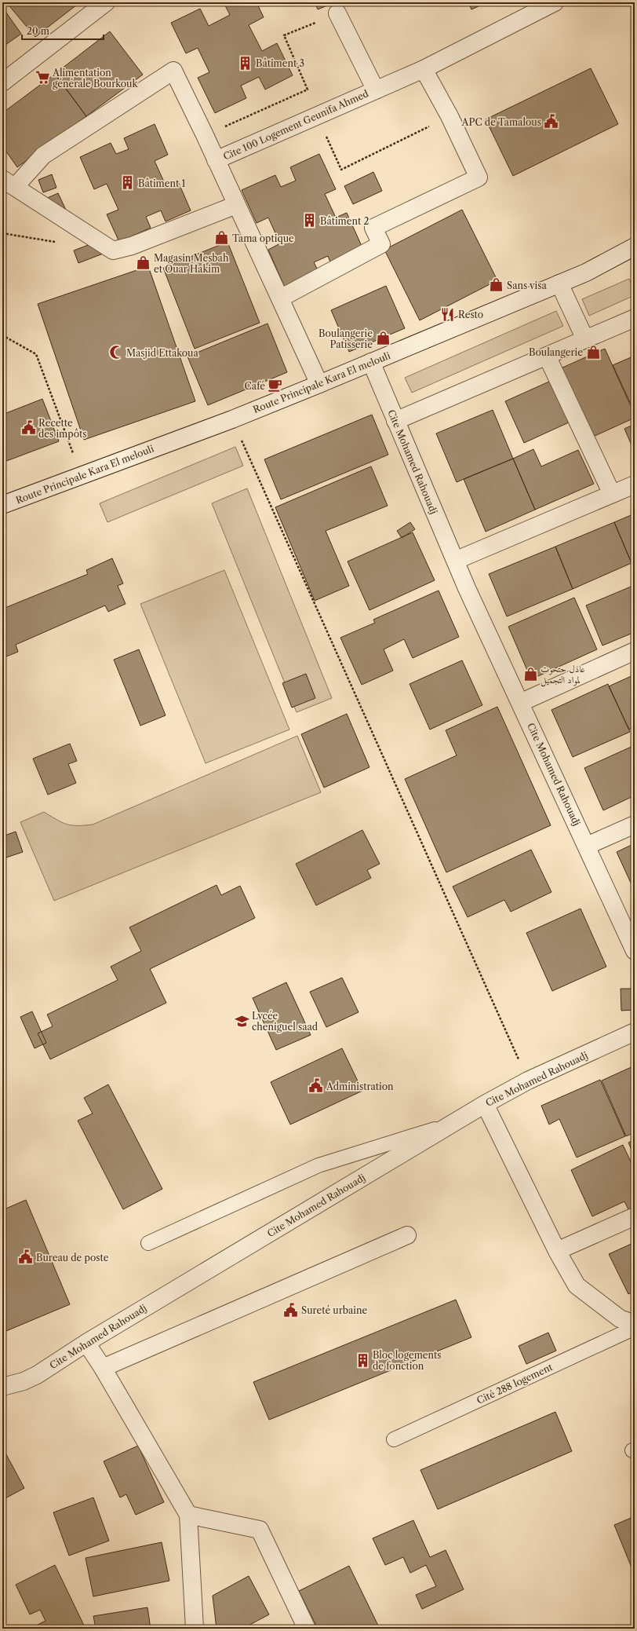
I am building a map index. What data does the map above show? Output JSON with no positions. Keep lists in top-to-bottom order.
{
  "streets": {
    "street": ["Cite 100 Logement Geunifa Ahmed", "Route Principale Kara El melouli", "Cite Mohamed Rahouadj"],
    "lane": ["Cité 288 logement"]
  },
  "crossings": [
    ["Route Principale Kara El melouli", "Cite Mohamed Rahouadj"]
  ],
  "places": {
    "building": [
      "Bâtiment 3",
      "Bâtiment 1",
      "Bâtiment 2",
      "Bloc logements de fonction"
    ],
    "supermarket": ["Alimentation générale Bourkouk"],
    "public building": [
      "APC de Tamalous",
      "Recette des impôts",
      "Administration",
      "Bureau de poste",
      "Sureté urbaine"
    ],
    "shop": [
      "Tama optique",
      "Magasin Mesbah et Ouar Hakim",
      "Sans visa",
      "Boulangerie Patisserie",
      "Boulangerie",
      "عادل حتحوت لمواد التجميل"
    ],
    "restaurant": ["Resto"],
    "mosque": ["Masjid Ettakoua"],
    "cafe": ["Café"],
    "school or university": ["Lycée cheniguel saad"]
  },
  "scale_bar": "20 m"
}
